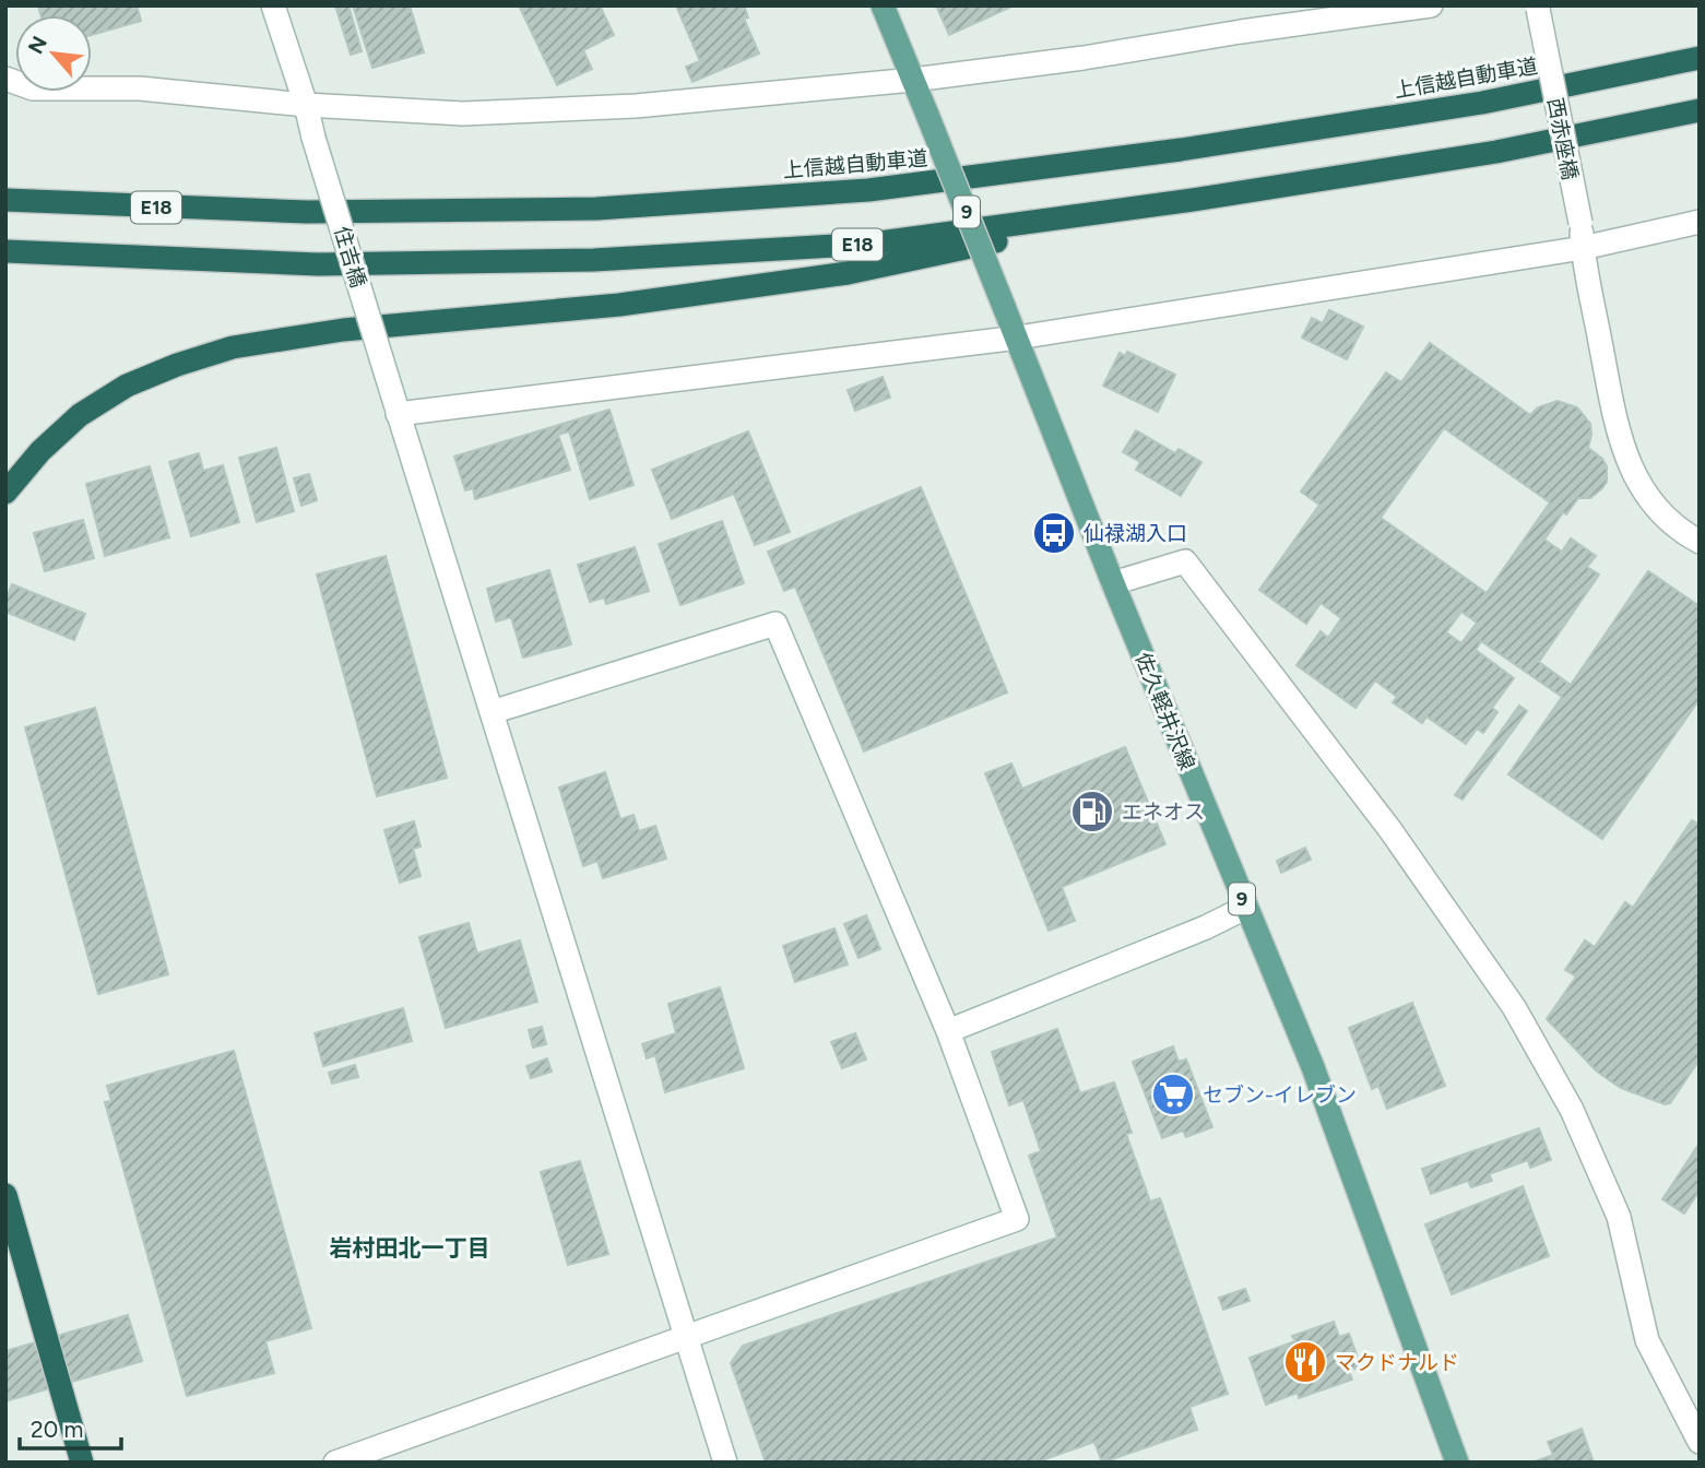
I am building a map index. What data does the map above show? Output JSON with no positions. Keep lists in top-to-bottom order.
{
  "streets": {
    "highway": ["上信越自動車道", "E18"],
    "main road": ["9", "佐久軽井沢線"],
    "street": ["西赤座橋", "住吉橋"]
  },
  "districts": ["岩村田北一丁目"],
  "places": {
    "bus stop": ["仙禄湖入口"],
    "fuel station": ["エネオス"],
    "supermarket": ["セブン-イレブン"],
    "restaurant": ["マクドナルド"]
  },
  "scale_bar": "20 m",
  "north": "top left"
}
